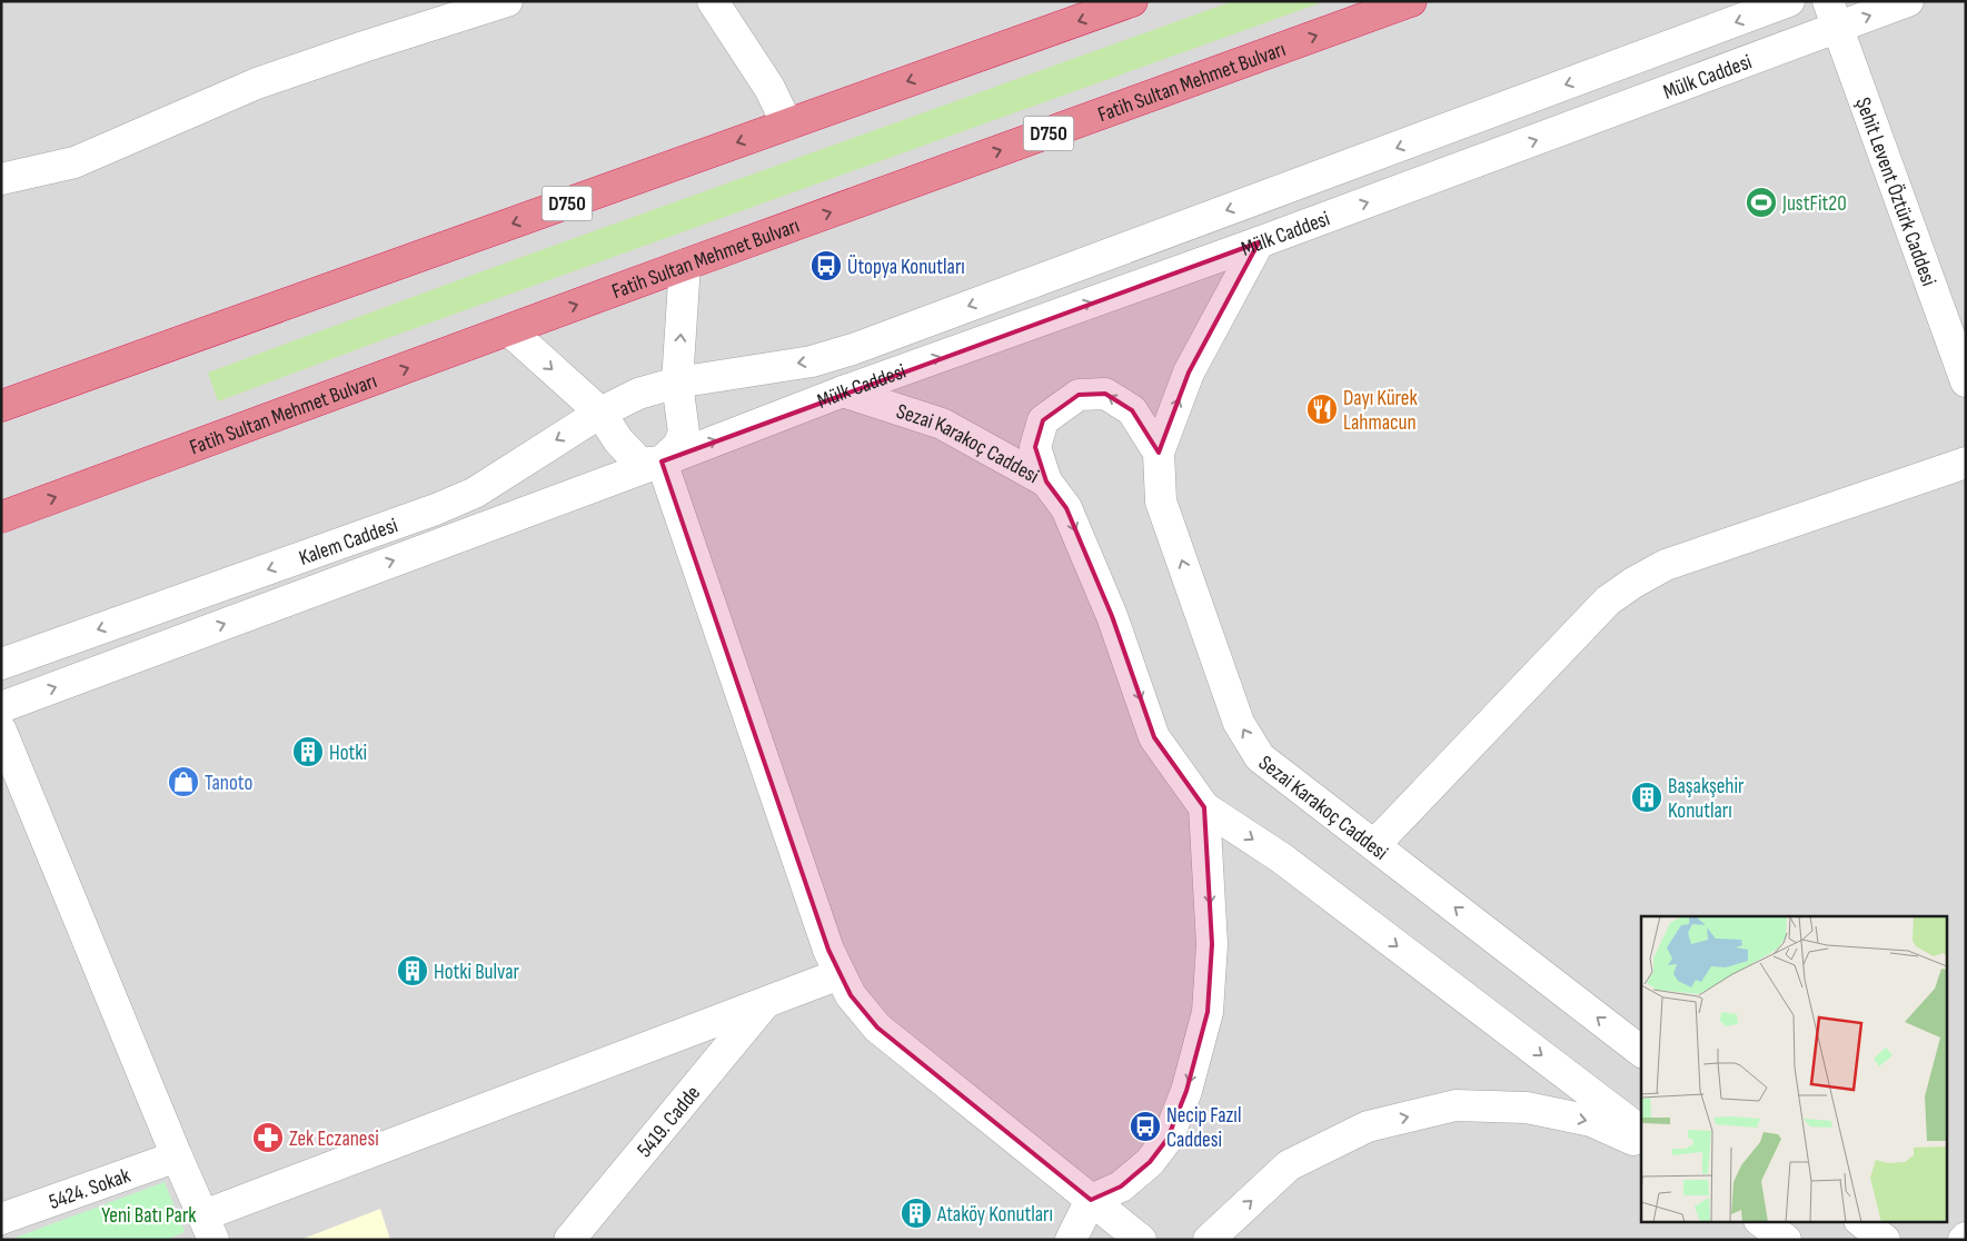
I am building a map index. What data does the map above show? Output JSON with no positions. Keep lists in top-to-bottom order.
{
  "streets": {
    "highway": ["Fatih Sultan Mehmet Bulvarı", "D750"],
    "street": [
      "Mülk Caddesi",
      "Şehit Levent Öztürk Caddesi",
      "Sezai Karakoç Caddesi",
      "Kalem Caddesi",
      "5419. Cadde",
      "5424. Sokak"
    ]
  },
  "crossings": [
    ["Mülk Caddesi", "Şehit Levent Öztürk Caddesi"],
    ["Mülk Caddesi", "Sezai Karakoç Caddesi"],
    ["Mülk Caddesi", "Kalem Caddesi"]
  ],
  "parks": ["Yeni Batı Park"],
  "places": {
    "sports": ["JustFit20"],
    "bus stop": ["Ütopya Konutları", "Necip Fazıl Caddesi"],
    "restaurant": ["Dayı Kürek Lahmacun"],
    "building": [
      "Hotki",
      "Başakşehir Konutları",
      "Hotki Bulvar",
      "Ataköy Konutları"
    ],
    "shop": ["Tanoto"],
    "pharmacy": ["Zek Eczanesi"]
  }
}
